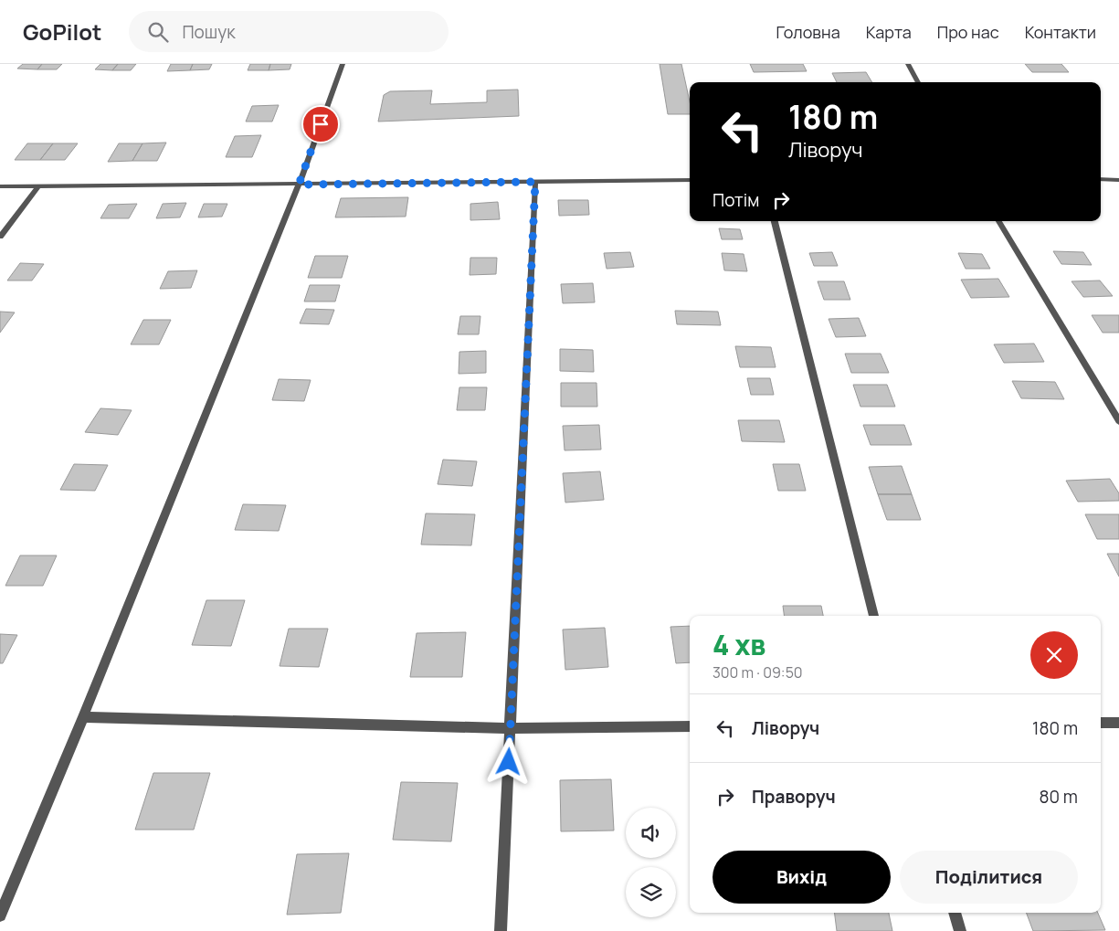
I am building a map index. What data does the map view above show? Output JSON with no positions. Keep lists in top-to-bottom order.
{
  "page": {
    "header": "GoPilot",
    "search": "Пошук",
    "nav": [
      "Головна",
      "Карта",
      "Про нас",
      "Контакти"
    ],
    "turn": ["180 m", "Ліворуч"],
    "then": "Потім",
    "heading": ["4 хв", "300 m · 09:50"],
    "list": [
      {
        "name": "Ліворуч",
        "value": "180 m"
      },
      {
        "name": "Праворуч",
        "value": "80 m"
      }
    ],
    "buttons": ["Вихід", "Поділитися"]
  }
}
